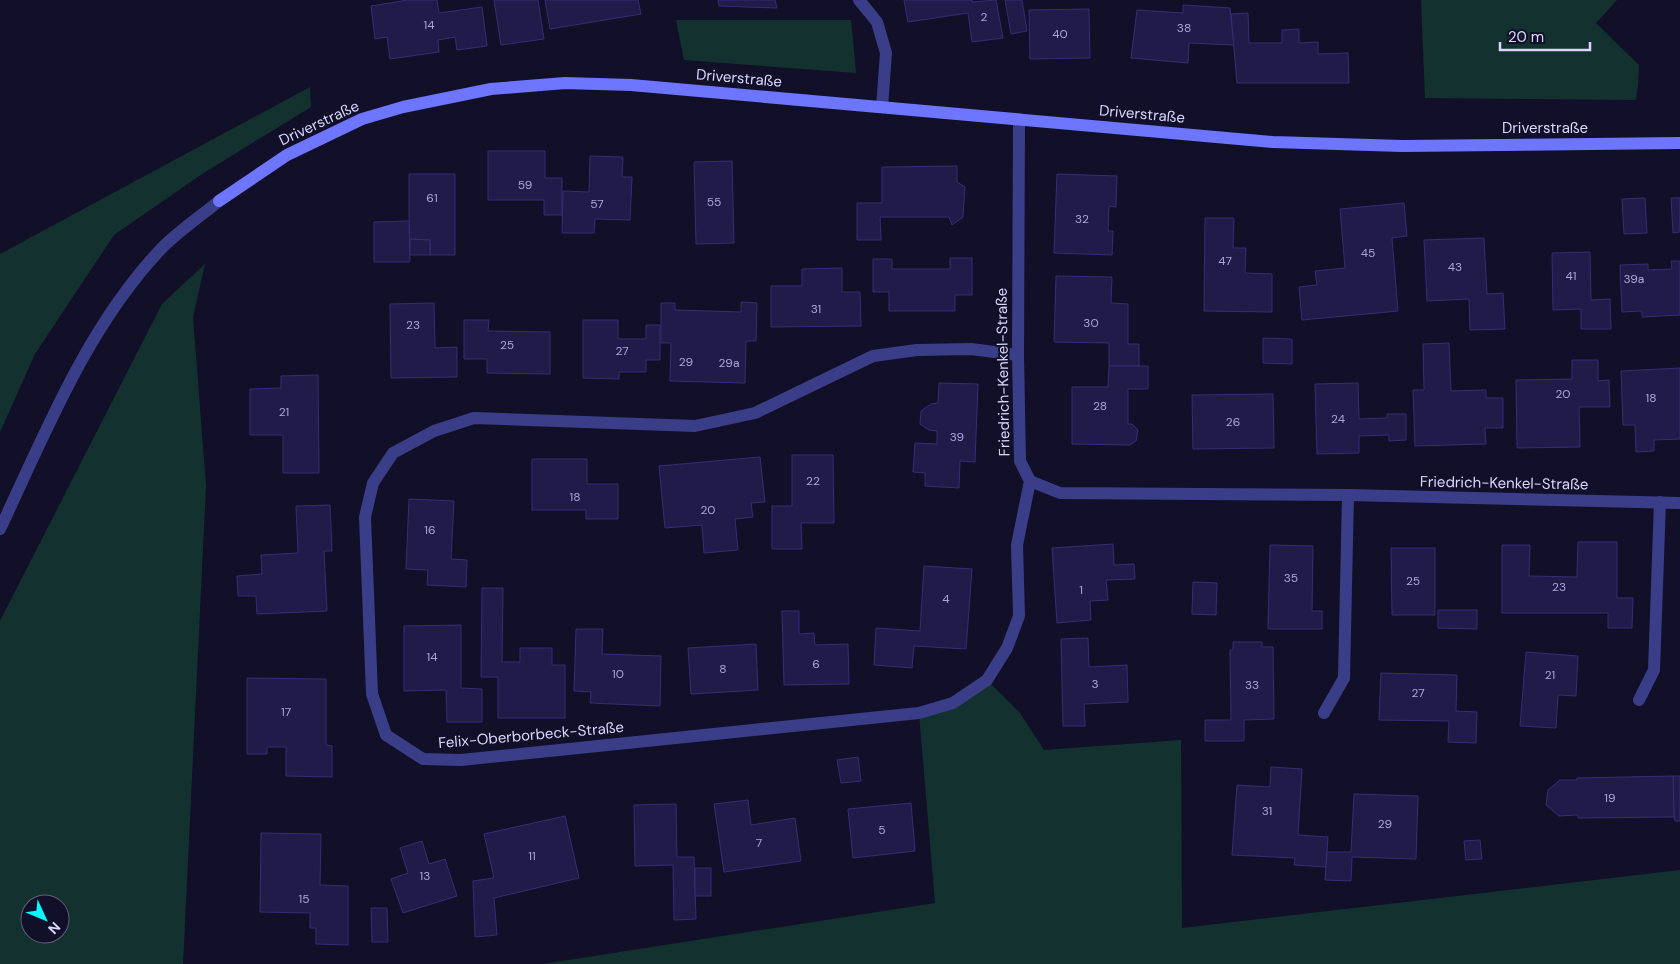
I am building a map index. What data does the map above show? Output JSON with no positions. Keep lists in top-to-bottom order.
{
  "streets": {
    "street": ["Driverstraße", "Friedrich-Kenkel-Straße", "Felix-Oberborbeck-Straße"]
  },
  "crossings": [
    ["Driverstraße", "Friedrich-Kenkel-Straße"],
    ["Friedrich-Kenkel-Straße", "Felix-Oberborbeck-Straße"]
  ],
  "house_numbers": [
    "2",
    "14",
    "38",
    "40",
    "59",
    "61",
    "55",
    "57",
    "32",
    "45",
    "47",
    "43",
    "41",
    "39a",
    "31",
    "30",
    "23",
    "25",
    "27",
    "29",
    "29a",
    "20",
    "18",
    "28",
    "21",
    "24",
    "26",
    "39",
    "22",
    "18",
    "20",
    "16",
    "35",
    "25",
    "23",
    "1",
    "4",
    "14",
    "6",
    "8",
    "10",
    "21",
    "3",
    "33",
    "27",
    "17",
    "19",
    "31",
    "29",
    "5",
    "7",
    "11",
    "13",
    "15"
  ],
  "scale_bar": "20 m",
  "north": "bottom right"
}
